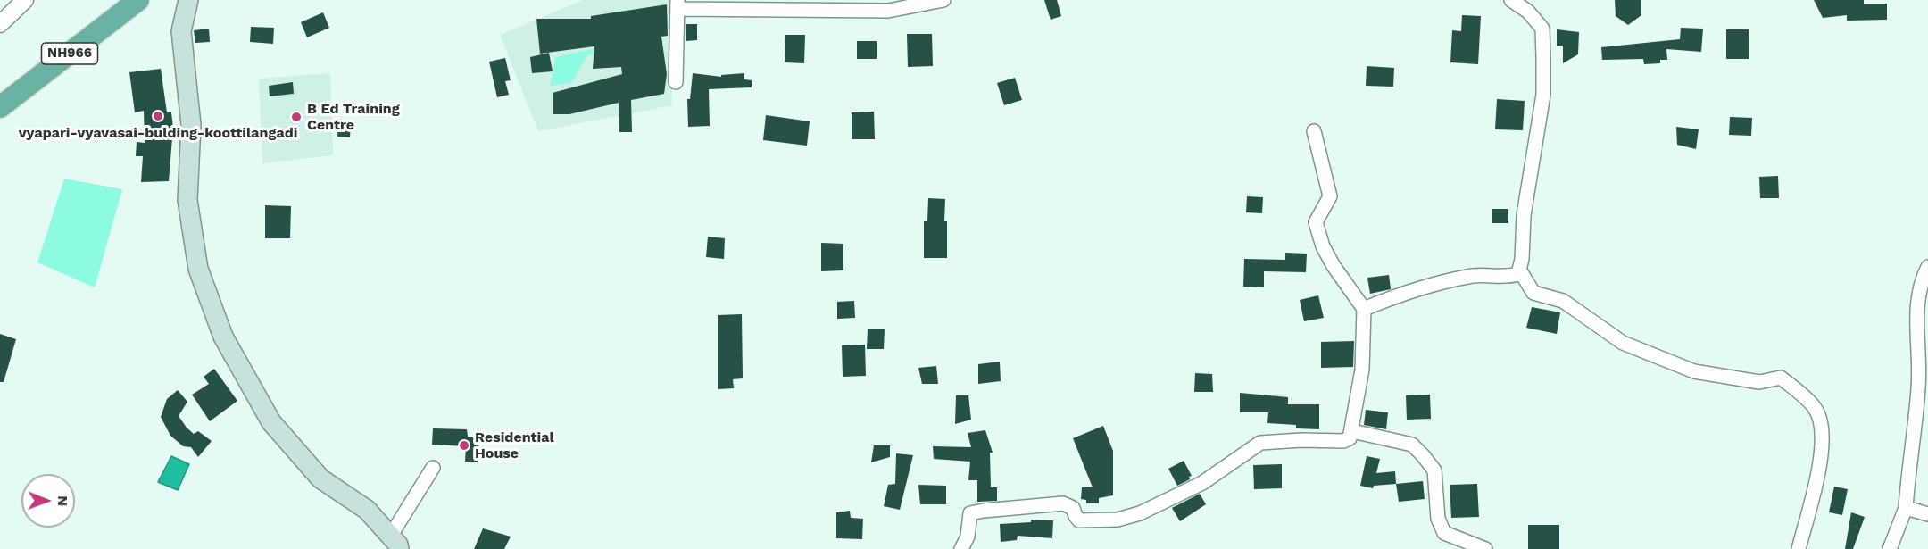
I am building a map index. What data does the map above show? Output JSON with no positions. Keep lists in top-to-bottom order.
{
  "streets": {
    "highway": ["NH966"]
  },
  "places": ["vyapari-vyavasai-bulding-koottilangadi", "B Ed Training Centre", "Residential House"],
  "north": "right"
}
